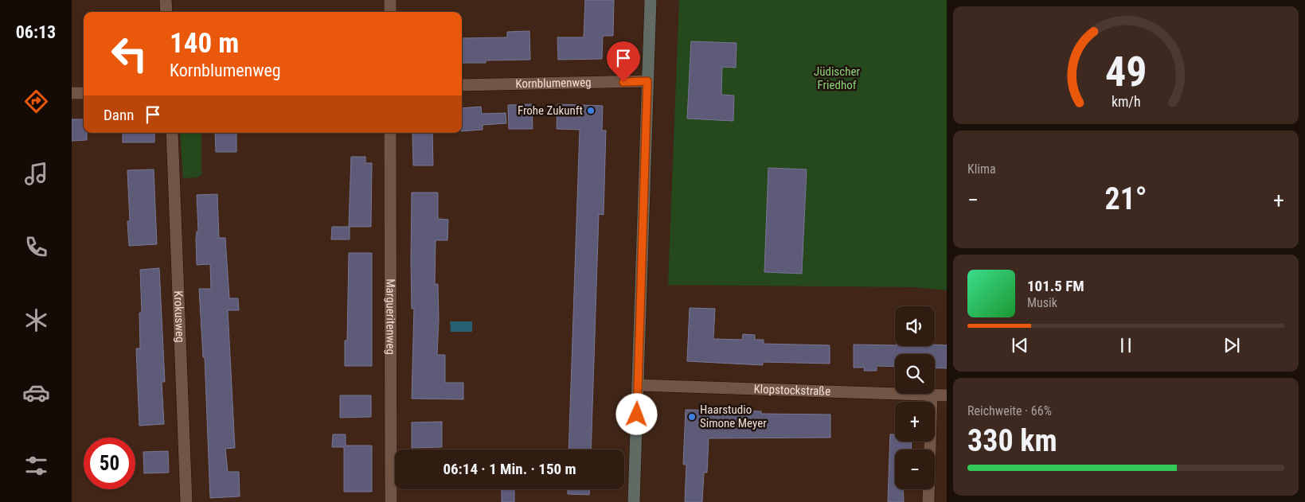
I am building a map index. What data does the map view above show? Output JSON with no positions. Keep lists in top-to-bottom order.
{
  "streets": {
    "street": [
      "Kornblumenweg",
      "Krokusweg",
      "Margueritenweg",
      "Klopstockstraße"
    ]
  },
  "parks": ["Jüdischer Friedhof"],
  "places": ["Frohe Zukunft", "Haarstudio Simone Meyer"],
  "page": {
    "tabs": "06:13",
    "turn": ["140 m", "Kornblumenweg"],
    "then": "Dann",
    "tile": [
      "Klima",
      ["Reichweite · 66%", "330 km"]
    ],
    "heat": ["−", "21°", "+"],
    "song": ["101.5 FM", "Musik"],
    "map_buttons": ["+", "−"],
    "limit": "50",
    "trip": "06:14 · 1 Min. · 150 m",
    "gauge": ["49", "km/h"]
  }
}
